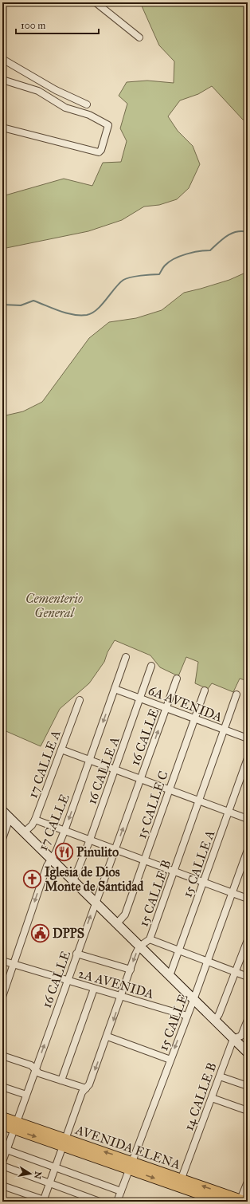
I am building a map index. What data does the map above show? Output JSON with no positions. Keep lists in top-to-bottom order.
{
  "streets": {
    "main road": ["AVENIDA ELENA"],
    "street": [
      "6A AVENIDA",
      "16 CALLE",
      "17 CALLE A",
      "16 CALLE A",
      "15 CALLE C",
      "17 CALLE",
      "15 CALLE A",
      "15 CALLE B",
      "2A AVENIDA",
      "15 CALLE",
      "14 CALLE B"
    ]
  },
  "crossings": [
    ["6A AVENIDA", "16 CALLE"],
    ["6A AVENIDA", "16 CALLE A"],
    ["6A AVENIDA", "15 CALLE C"],
    ["6A AVENIDA", "17 CALLE"],
    ["6A AVENIDA", "15 CALLE B"],
    ["16 CALLE", "2A AVENIDA"],
    ["16 CALLE", "AVENIDA ELENA"],
    ["17 CALLE", "2A AVENIDA"],
    ["2A AVENIDA", "15 CALLE"],
    ["15 CALLE", "AVENIDA ELENA"],
    ["14 CALLE B", "AVENIDA ELENA"]
  ],
  "one_way": ["17 CALLE"],
  "parks": ["Cementerio General"],
  "places": {
    "restaurant": ["Pinulito"],
    "church": ["Iglesia de Dios Monte de Santidad"],
    "public building": ["DPPS"]
  },
  "scale_bar": "100 m",
  "north": "right"
}
